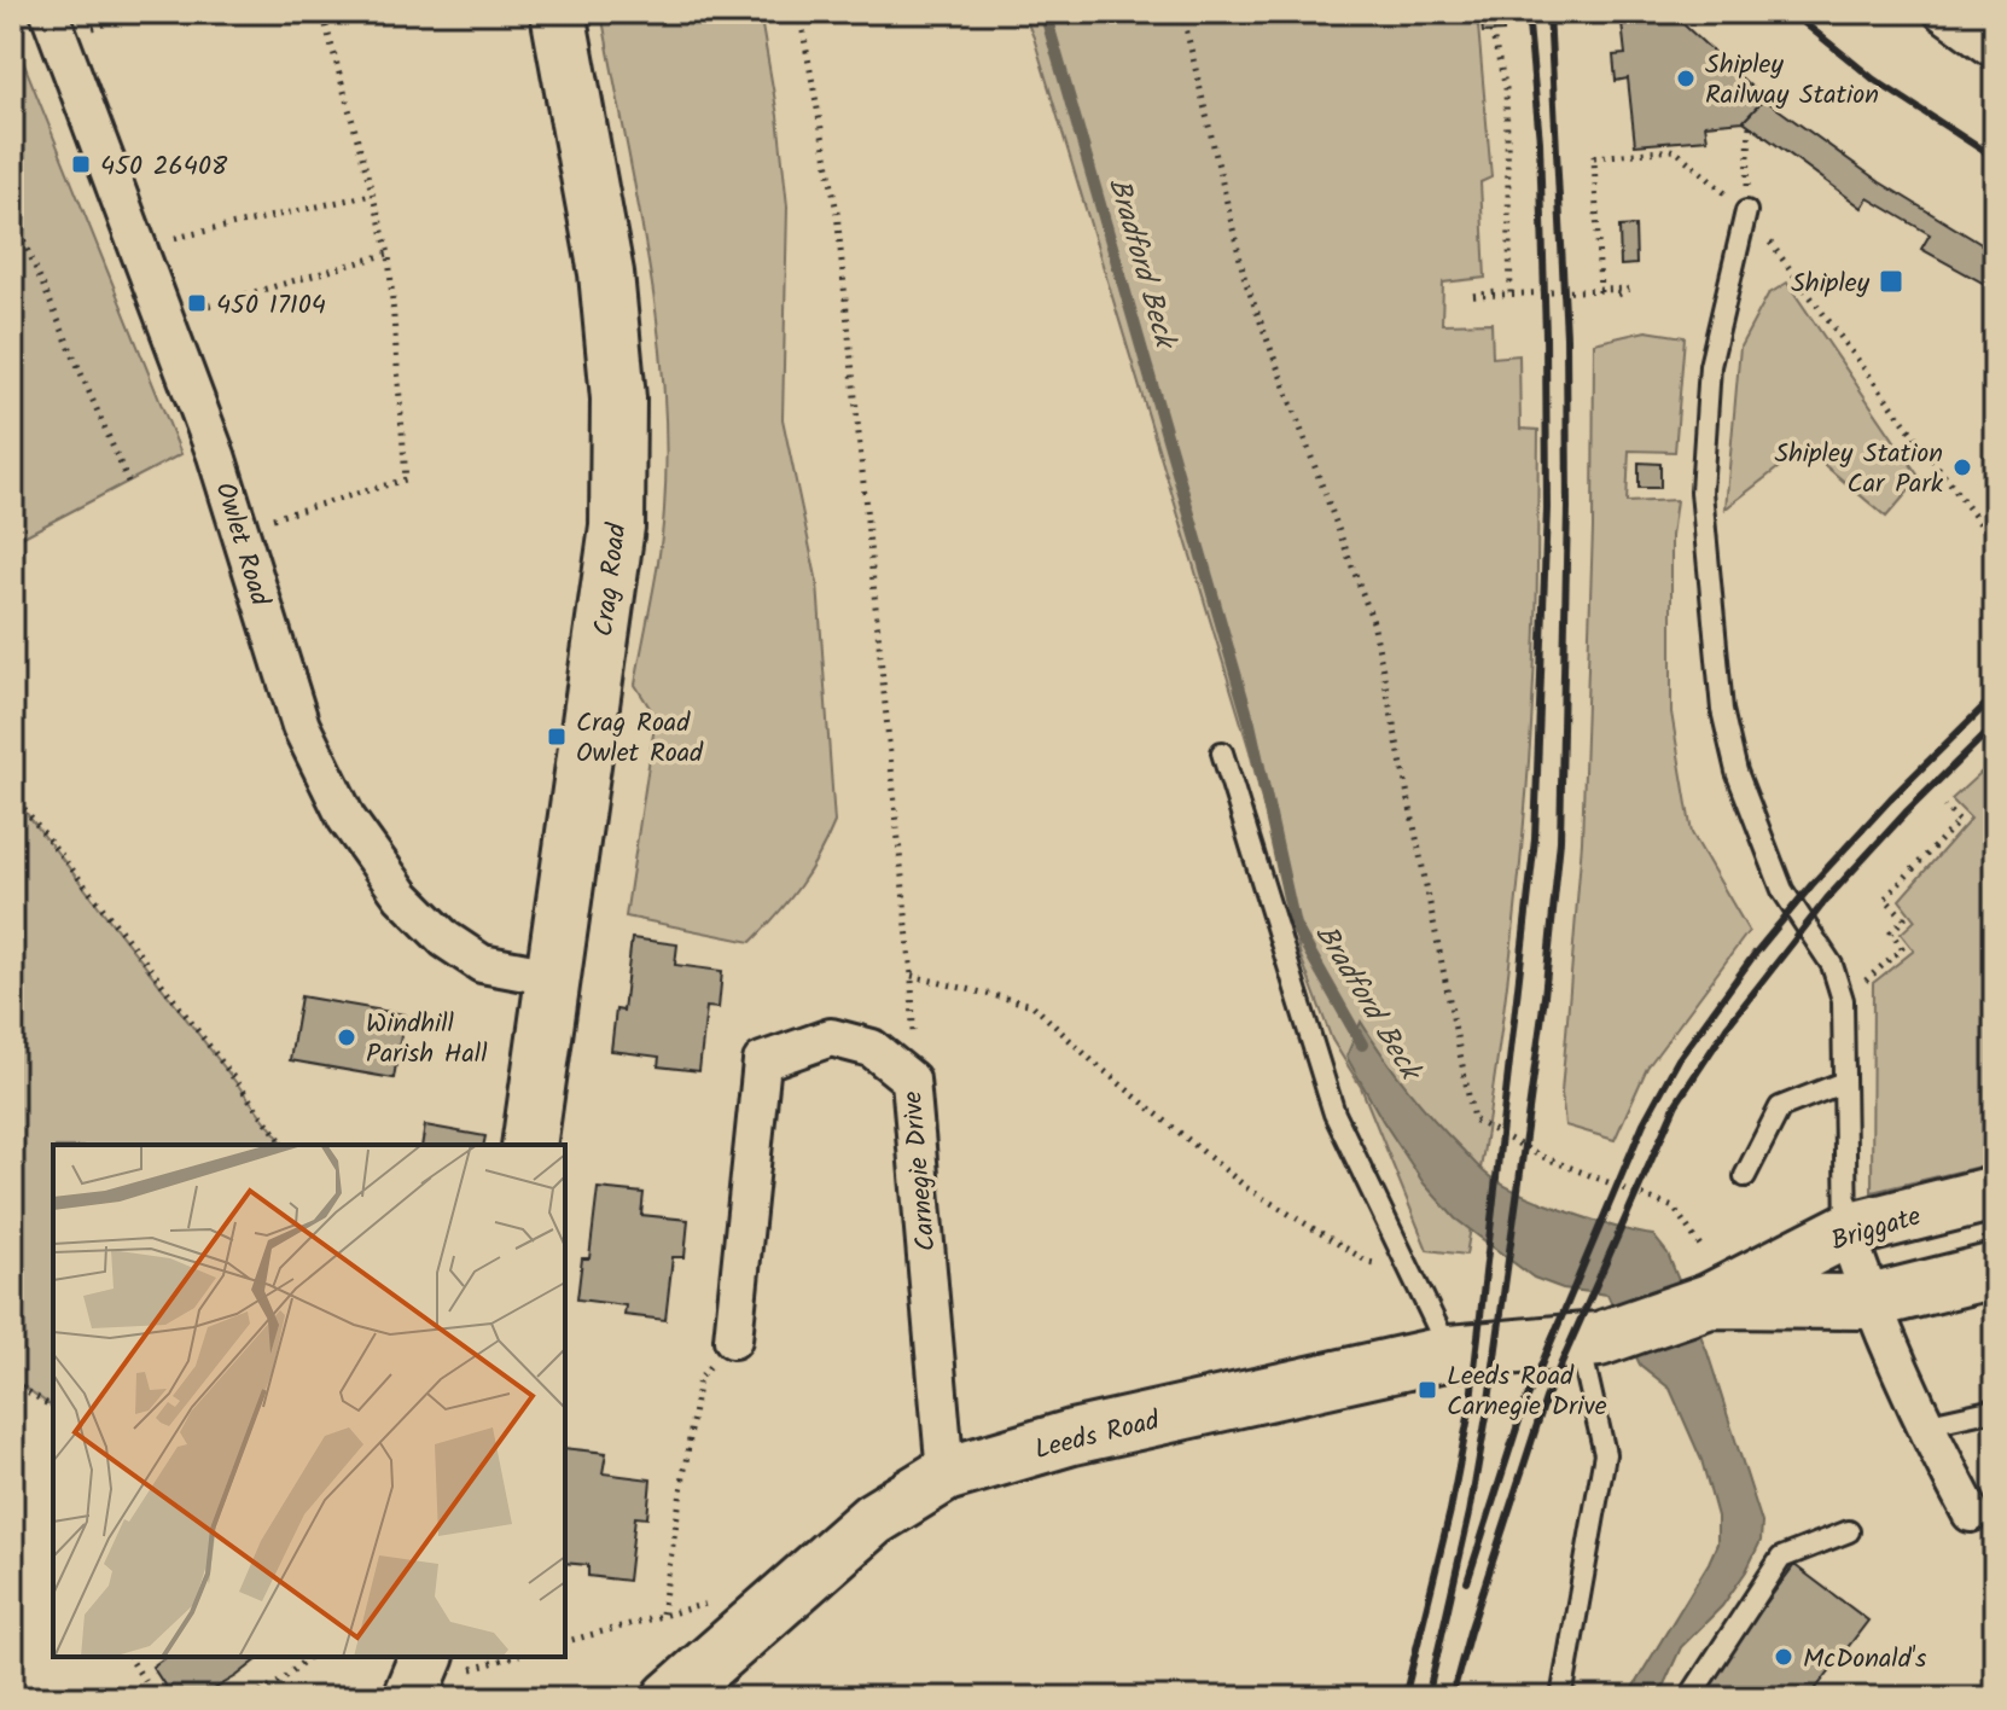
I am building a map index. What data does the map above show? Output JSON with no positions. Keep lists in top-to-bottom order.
{
  "streets": {
    "main road": ["Crag Road", "Briggate", "Leeds Road"],
    "street": ["Owlet Road", "Carnegie Drive"]
  },
  "crossings": [
    ["Owlet Road", "Crag Road"],
    ["Carnegie Drive", "Leeds Road"],
    ["Briggate", "Leeds Road"]
  ],
  "water": ["Bradford Beck"],
  "places": {
    "other": [
      "Shipley Railway Station",
      "Shipley Station Car Park",
      "Windhill Parish Hall",
      "McDonald's"
    ],
    "transit": [
      "450 26408",
      "Shipley",
      "450 17104",
      "Crag Road Owlet Road",
      "Leeds Road Carnegie Drive"
    ]
  }
}
